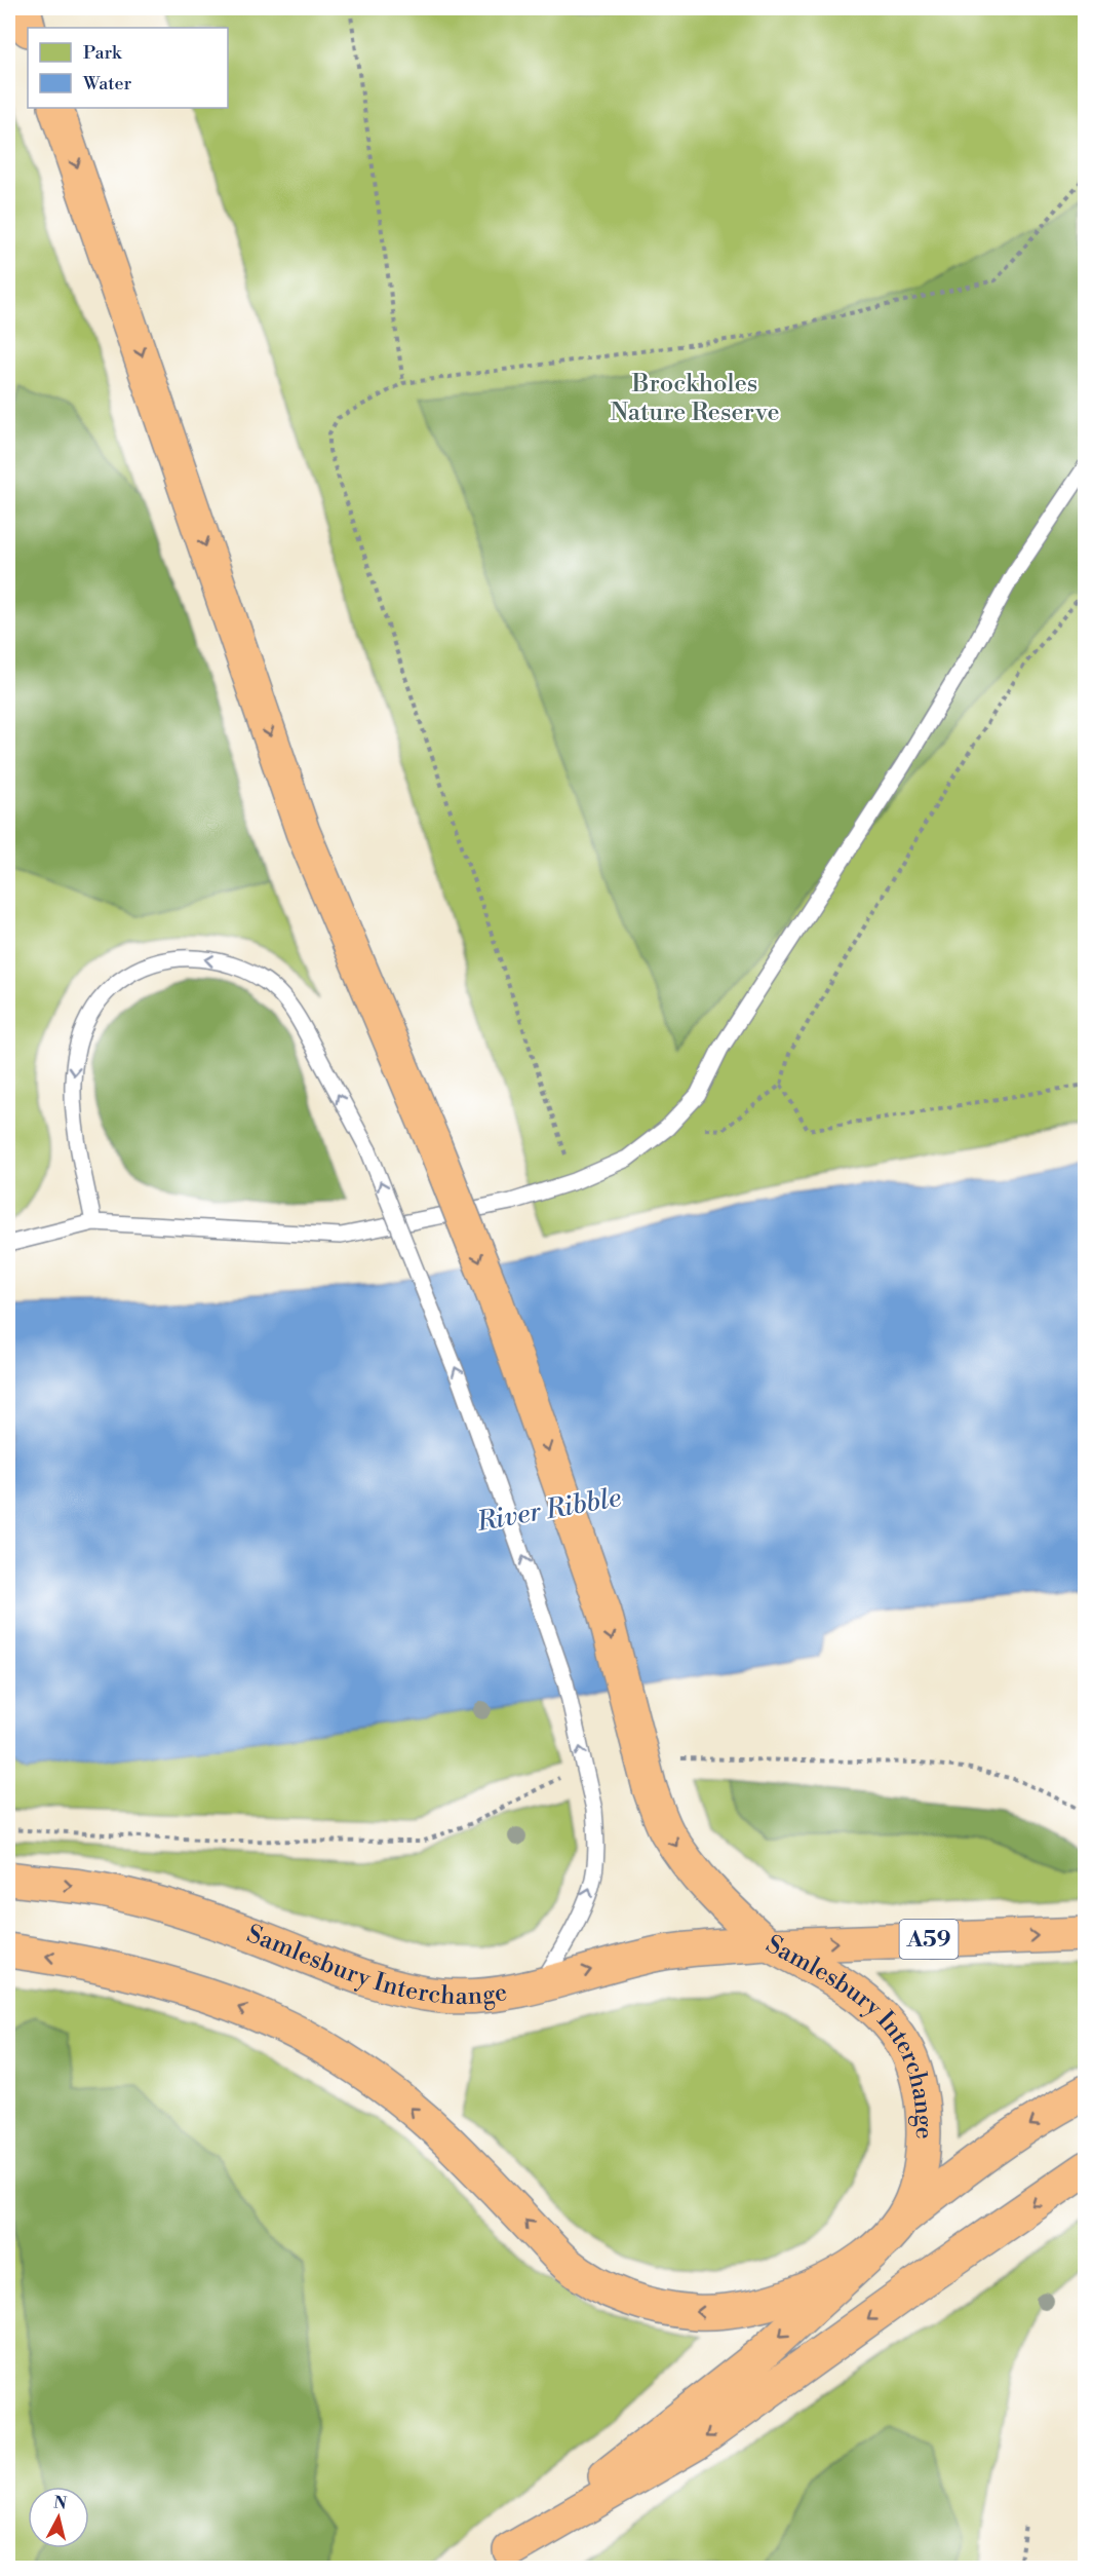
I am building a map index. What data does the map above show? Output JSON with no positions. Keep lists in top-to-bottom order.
{
  "streets": {
    "highway": ["A59", "Samlesbury Interchange"]
  },
  "crossings": [
    ["A59", "Samlesbury Interchange"]
  ],
  "water": ["River Ribble"],
  "parks": ["Brockholes Nature Reserve"],
  "legend": ["Park", "Water"],
  "north": "top"
}
